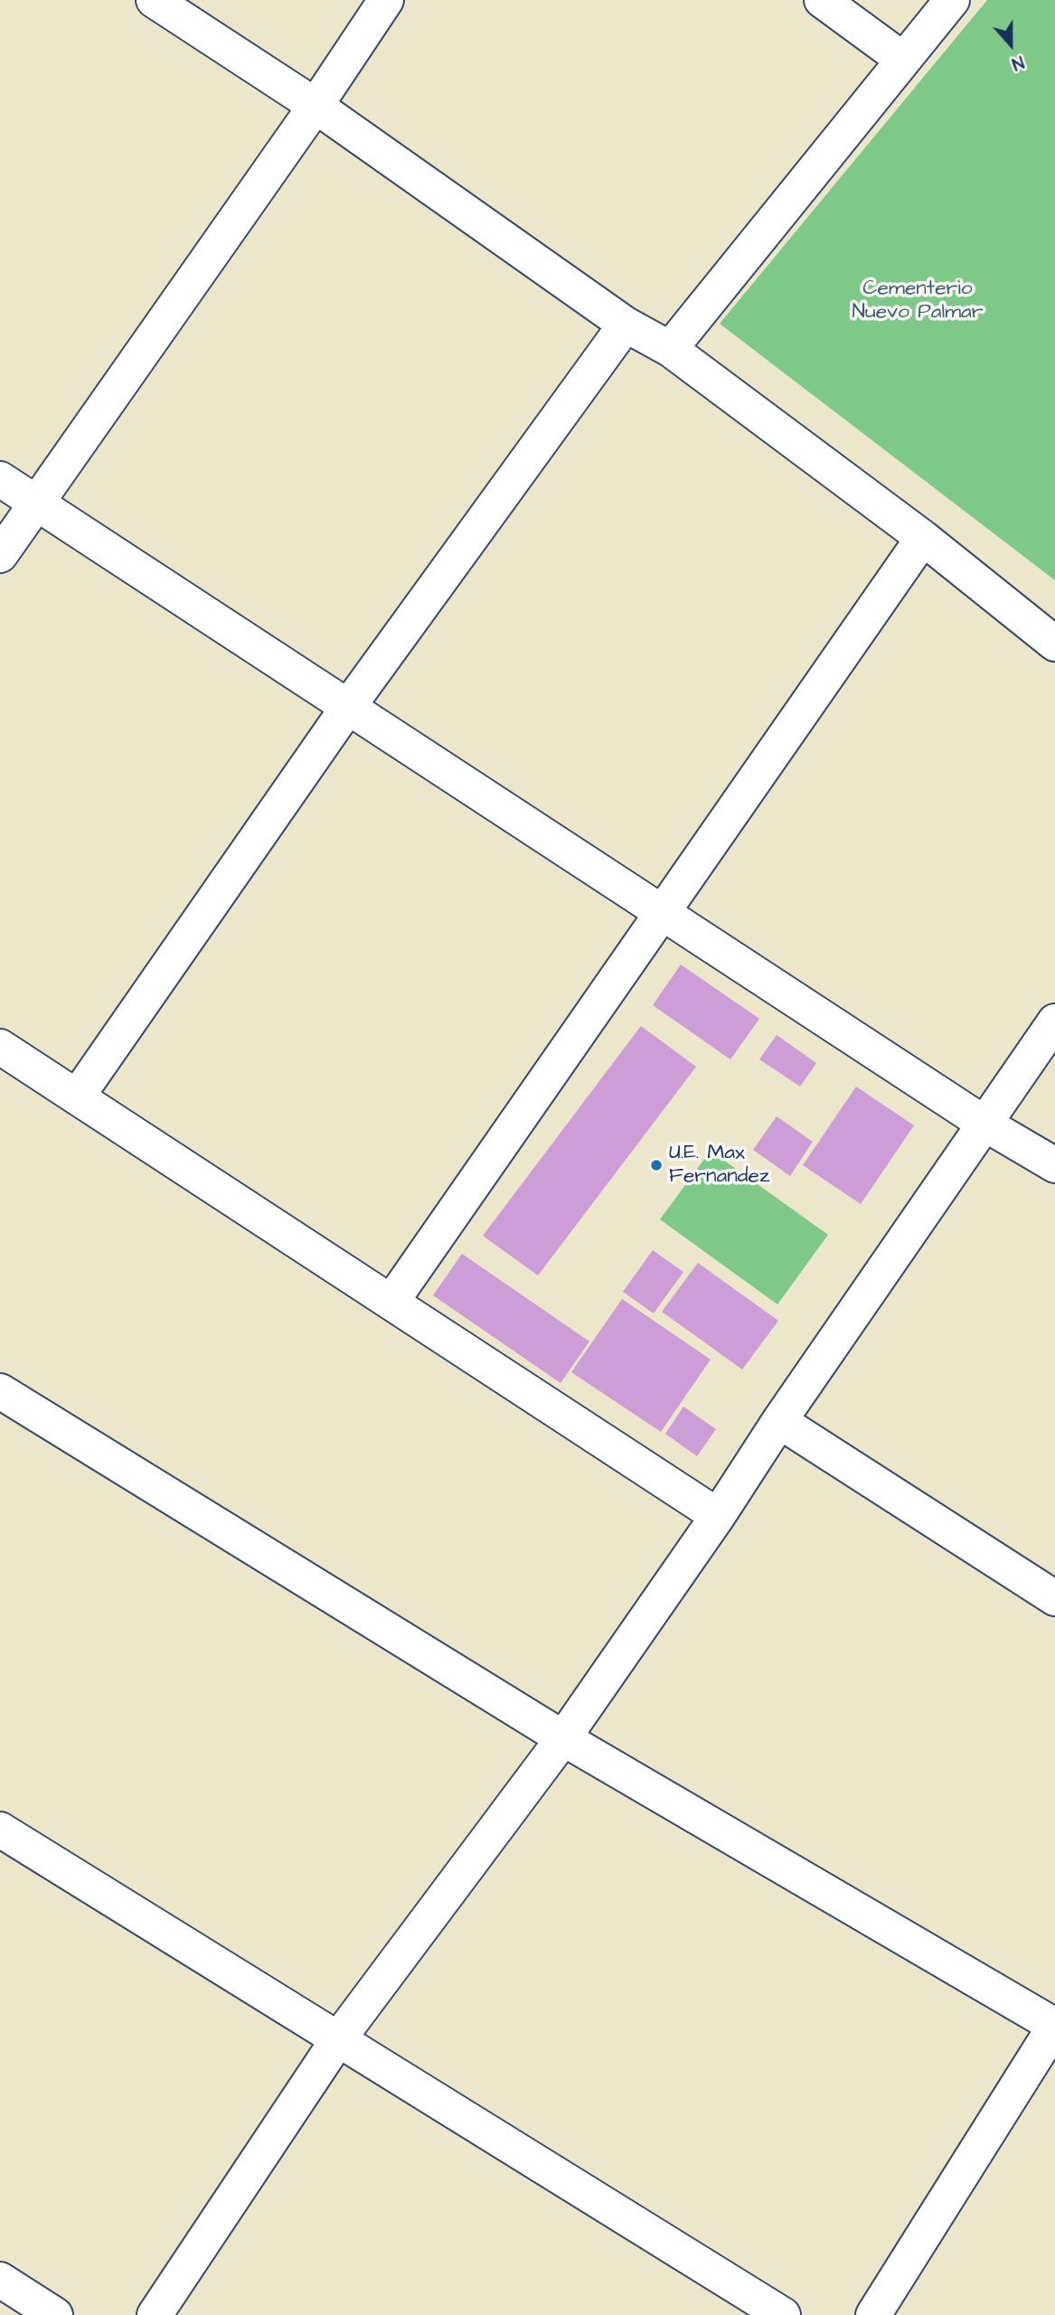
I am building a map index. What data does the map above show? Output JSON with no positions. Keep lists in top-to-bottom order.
{
  "parks": ["Cementerio Nuevo Palmar"],
  "places": ["U.E. Max Fernandez"],
  "north": "bottom"
}
